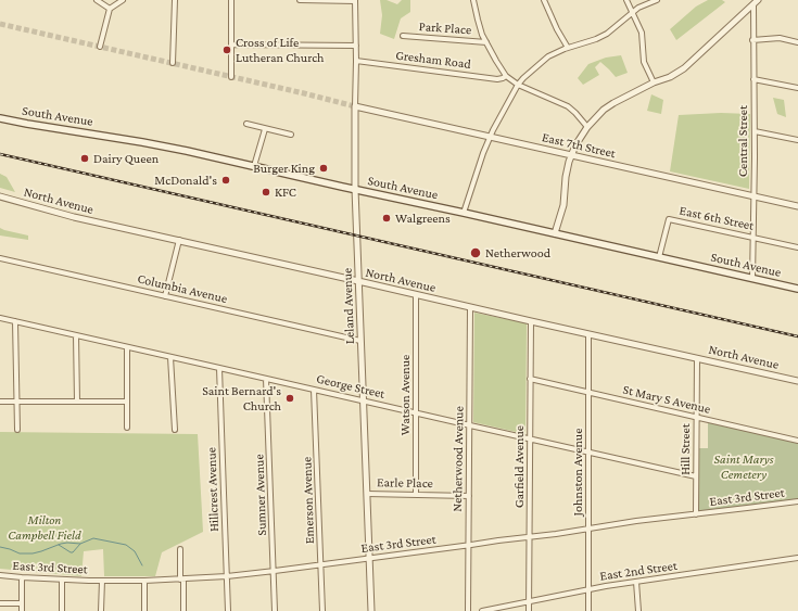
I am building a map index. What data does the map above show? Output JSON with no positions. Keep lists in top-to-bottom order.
{
  "streets": {
    "main road": ["South Avenue"],
    "street": [
      "Park Place",
      "Gresham Road",
      "Central Street",
      "East 7th Street",
      "North Avenue",
      "East 6th Street",
      "Columbia Avenue",
      "Leland Avenue",
      "George Street",
      "Watson Avenue",
      "St Mary S Avenue",
      "Hill Street",
      "Netherwood Avenue",
      "Garfield Avenue",
      "Johnston Avenue",
      "Earle Place",
      "Hillcrest Avenue",
      "Sumner Avenue",
      "East 3rd Street",
      "Emerson Avenue",
      "East 2nd Street"
    ]
  },
  "crossings": [
    ["Gresham Road", "Leland Avenue"],
    ["South Avenue", "Central Street"],
    ["South Avenue", "East 6th Street"],
    ["South Avenue", "Leland Avenue"],
    ["Central Street", "East 7th Street"],
    ["Central Street", "East 6th Street"],
    ["East 7th Street", "Leland Avenue"],
    ["North Avenue", "Leland Avenue"],
    ["North Avenue", "Watson Avenue"],
    ["North Avenue", "Hill Street"],
    ["North Avenue", "Netherwood Avenue"],
    ["North Avenue", "Garfield Avenue"],
    ["North Avenue", "Johnston Avenue"],
    ["Columbia Avenue", "Leland Avenue"],
    ["Leland Avenue", "George Street"],
    ["Leland Avenue", "Earle Place"],
    ["Leland Avenue", "East 3rd Street"],
    ["George Street", "Watson Avenue"],
    ["George Street", "Hill Street"],
    ["George Street", "Netherwood Avenue"],
    ["George Street", "Garfield Avenue"],
    ["George Street", "Johnston Avenue"],
    ["George Street", "Hillcrest Avenue"],
    ["George Street", "Sumner Avenue"],
    ["George Street", "Emerson Avenue"],
    ["Watson Avenue", "Earle Place"],
    ["St Mary S Avenue", "Hill Street"],
    ["St Mary S Avenue", "Garfield Avenue"],
    ["St Mary S Avenue", "Johnston Avenue"],
    ["Hill Street", "East 3rd Street"],
    ["Netherwood Avenue", "Earle Place"],
    ["Netherwood Avenue", "East 3rd Street"],
    ["Garfield Avenue", "East 3rd Street"],
    ["Garfield Avenue", "East 2nd Street"],
    ["Johnston Avenue", "East 3rd Street"],
    ["Johnston Avenue", "East 2nd Street"],
    ["Hillcrest Avenue", "East 3rd Street"],
    ["Sumner Avenue", "East 3rd Street"],
    ["East 3rd Street", "Emerson Avenue"]
  ],
  "parks": ["Saint Marys Cemetery", "Milton Campbell Field"],
  "places": [
    "Cross of Life Lutheran Church",
    "Dairy Queen",
    "Burger King",
    "McDonald's",
    "KFC",
    "Walgreens",
    "Netherwood",
    "Saint Bernard's Church"
  ]
}
